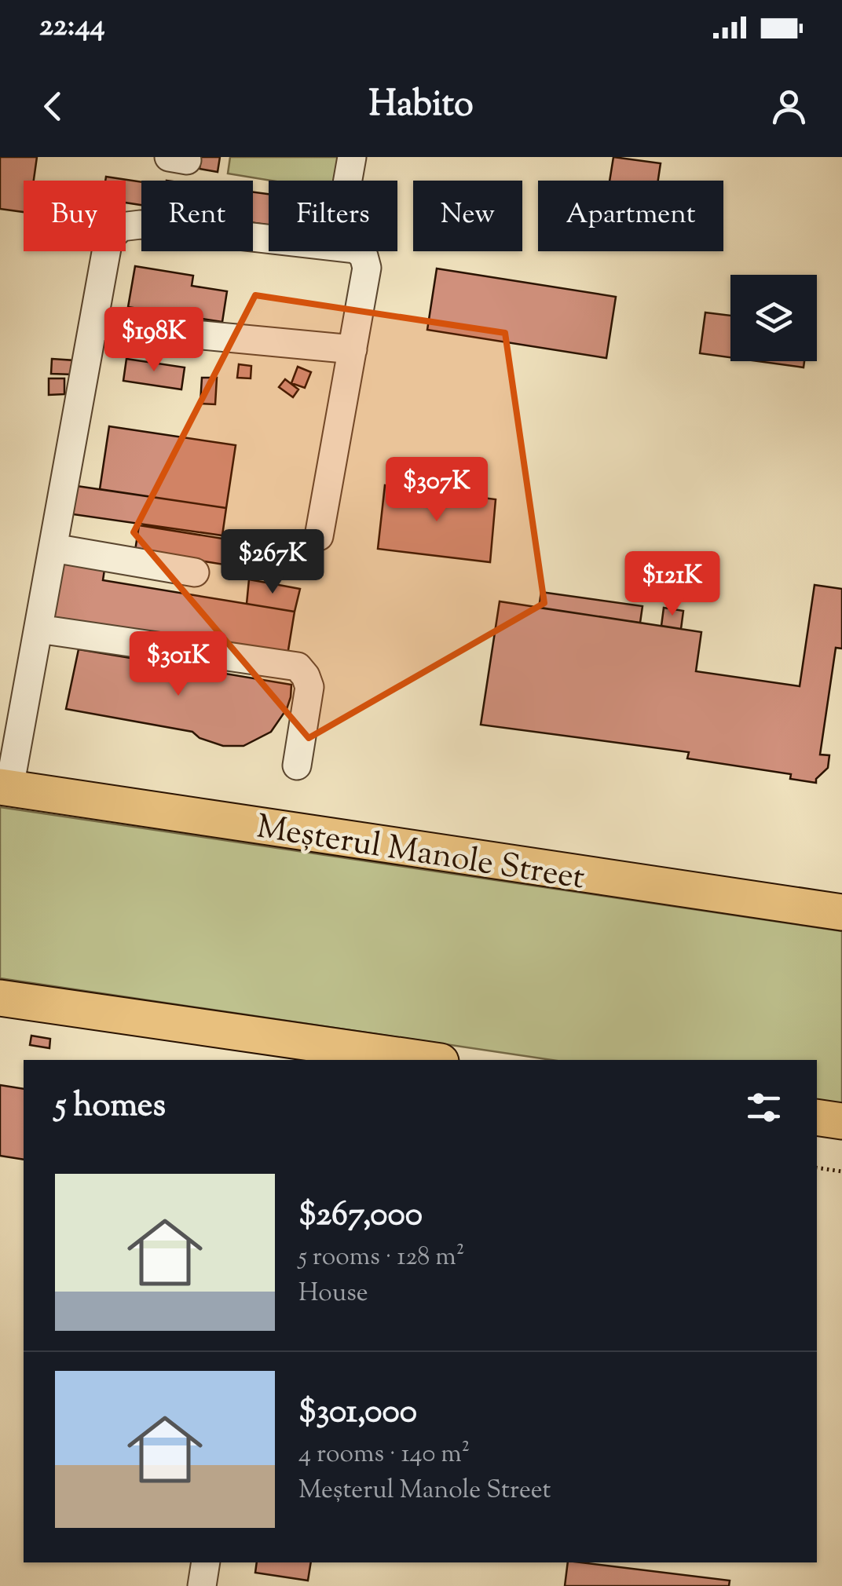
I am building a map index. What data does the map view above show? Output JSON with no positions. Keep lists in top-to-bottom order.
{
  "streets": {
    "main road": ["Meșterul Manole Street"]
  },
  "page": {
    "status": "22:44",
    "header": "Habito",
    "chip": [
      "Buy",
      "Rent",
      "Filters",
      "New",
      "Apartment"
    ],
    "price": [
      "$198K",
      "$307K",
      "$267K",
      "$121K",
      "$301K"
    ],
    "heading": "5 homes",
    "list": [
      {
        "name": "$267,000",
        "note": "5 rooms · 128 m² · House"
      },
      {
        "name": "$301,000",
        "note": "4 rooms · 140 m² · Meșterul Manole Street"
      }
    ]
  }
}
